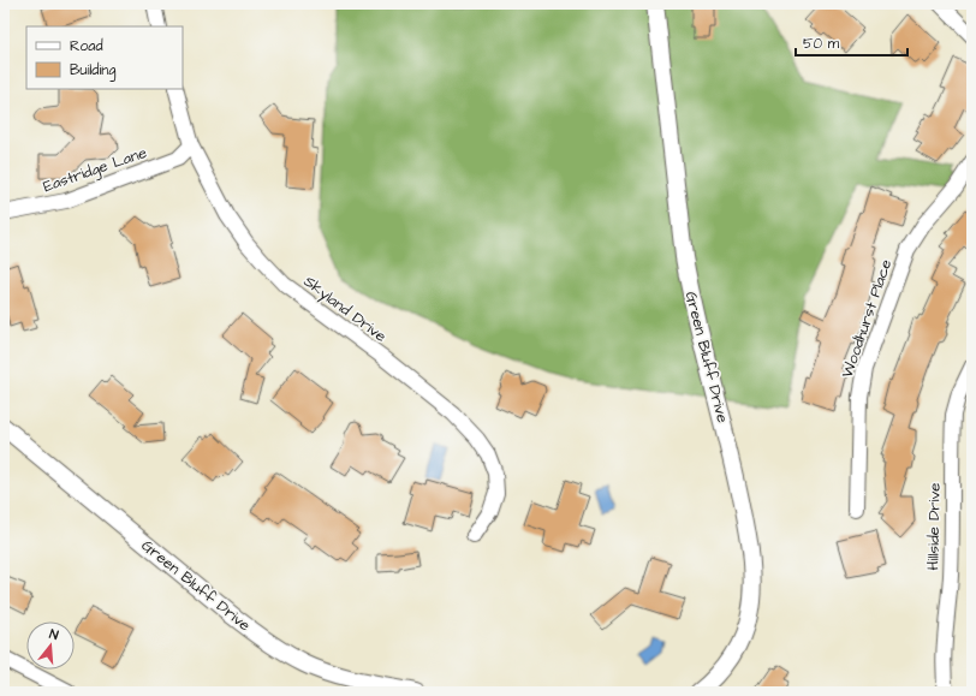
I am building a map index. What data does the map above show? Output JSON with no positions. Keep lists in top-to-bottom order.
{
  "streets": {
    "street": [
      "Eastridge Lane",
      "Skyland Drive",
      "Woodhurst Place",
      "Green Bluff Drive",
      "Hillside Drive"
    ]
  },
  "crossings": [
    ["Eastridge Lane", "Skyland Drive"]
  ],
  "legend": ["Road", "Building"],
  "scale_bar": "50 m",
  "north": "top"
}
